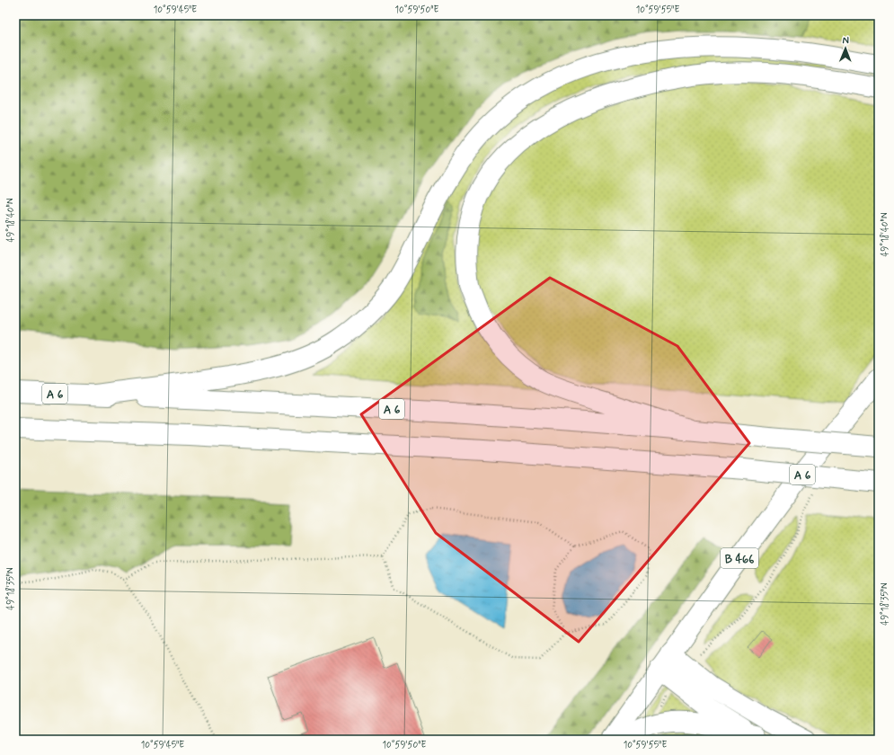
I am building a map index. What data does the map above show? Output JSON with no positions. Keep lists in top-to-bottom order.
{
  "streets": {
    "main road": ["A 6", "B 466"]
  },
  "north": "top",
  "coordinates": [
    "10°59'45\"E",
    "10°59'50\"E",
    "10°59'55\"E",
    "49°18'40\"N",
    "49°18'35\"N"
  ]
}
